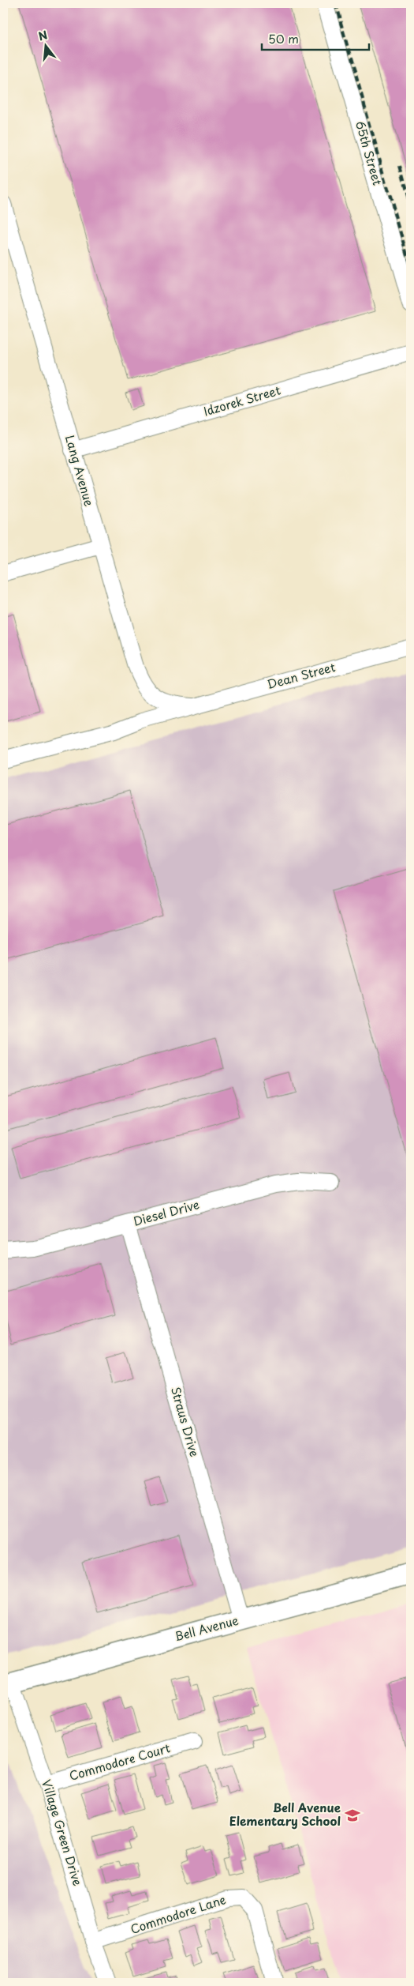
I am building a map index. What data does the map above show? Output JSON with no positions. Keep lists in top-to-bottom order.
{
  "streets": {
    "main road": ["Bell Avenue"],
    "street": [
      "65th Street",
      "Idzorek Street",
      "Lang Avenue",
      "Dean Street",
      "Diesel Drive",
      "Straus Drive",
      "Commodore Court",
      "Village Green Drive",
      "Commodore Lane"
    ]
  },
  "crossings": [
    ["Idzorek Street", "Lang Avenue"],
    ["Lang Avenue", "Dean Street"],
    ["Diesel Drive", "Straus Drive"],
    ["Straus Drive", "Bell Avenue"],
    ["Bell Avenue", "Village Green Drive"],
    ["Commodore Court", "Village Green Drive"],
    ["Village Green Drive", "Commodore Lane"]
  ],
  "places": {
    "school or university": ["Bell Avenue Elementary School"]
  },
  "scale_bar": "50 m",
  "north": "top"
}
